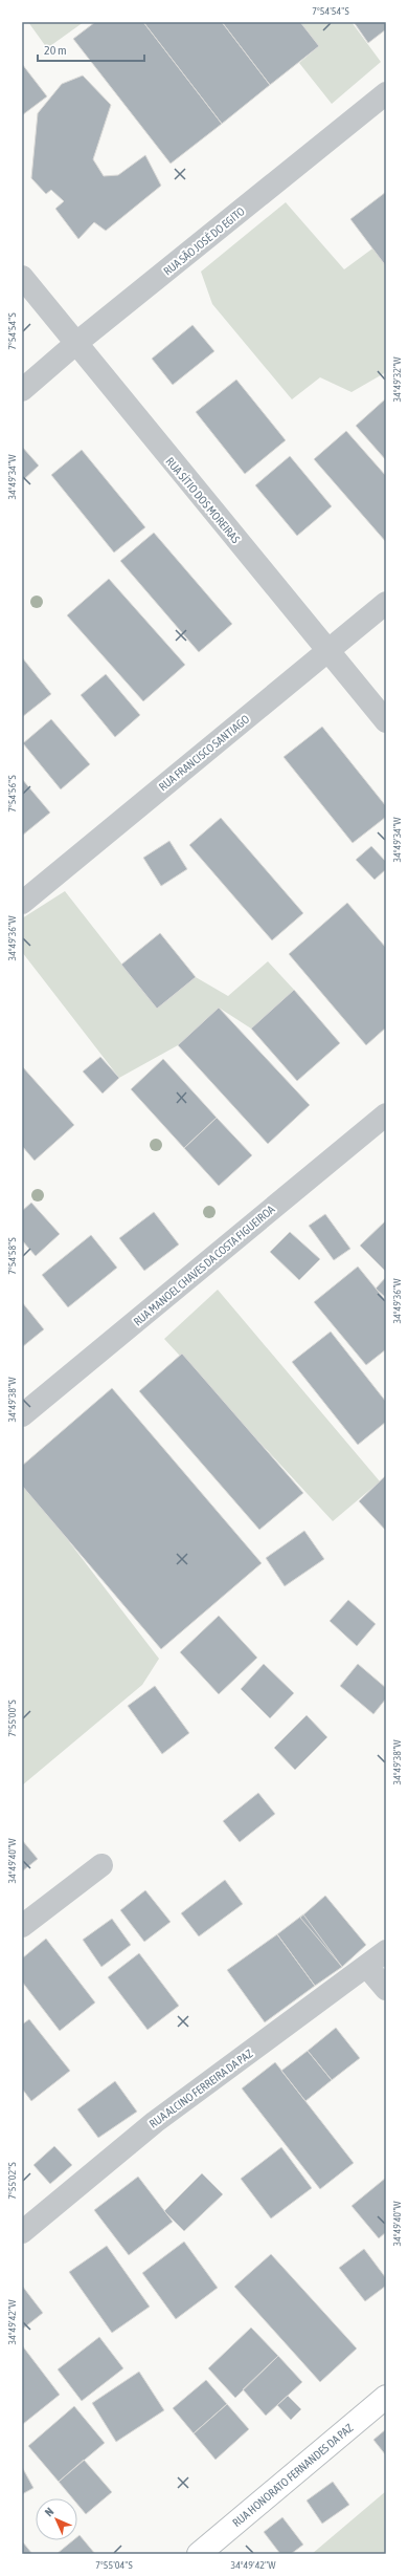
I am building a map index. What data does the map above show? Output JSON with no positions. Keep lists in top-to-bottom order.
{
  "streets": {
    "main road": ["RUA HONORATO FERNANDES DA PAZ"],
    "street": [
      "RUA SÃO JOSÉ DO EGITO",
      "RUA SÍTIO DOS MOREIRAS",
      "RUA FRANCISCO SANTIAGO",
      "RUA MANOEL CHAVES DA COSTA FIGUEIROA",
      "RUA ALCINO FERREIRA DA PAZ"
    ]
  },
  "crossings": [
    ["RUA SÃO JOSÉ DO EGITO", "RUA SÍTIO DOS MOREIRAS"],
    ["RUA SÍTIO DOS MOREIRAS", "RUA FRANCISCO SANTIAGO"]
  ],
  "scale_bar": "20 m",
  "north": "top left",
  "coordinates": [
    "7°54'54\"S",
    "34°49'32\"W",
    "34°49'34\"W",
    "7°54'56\"S",
    "34°49'36\"W",
    "7°54'58\"S",
    "34°49'38\"W",
    "7°55'00\"S",
    "34°49'40\"W",
    "7°55'02\"S",
    "34°49'42\"W",
    "7°55'04\"S"
  ]
}
